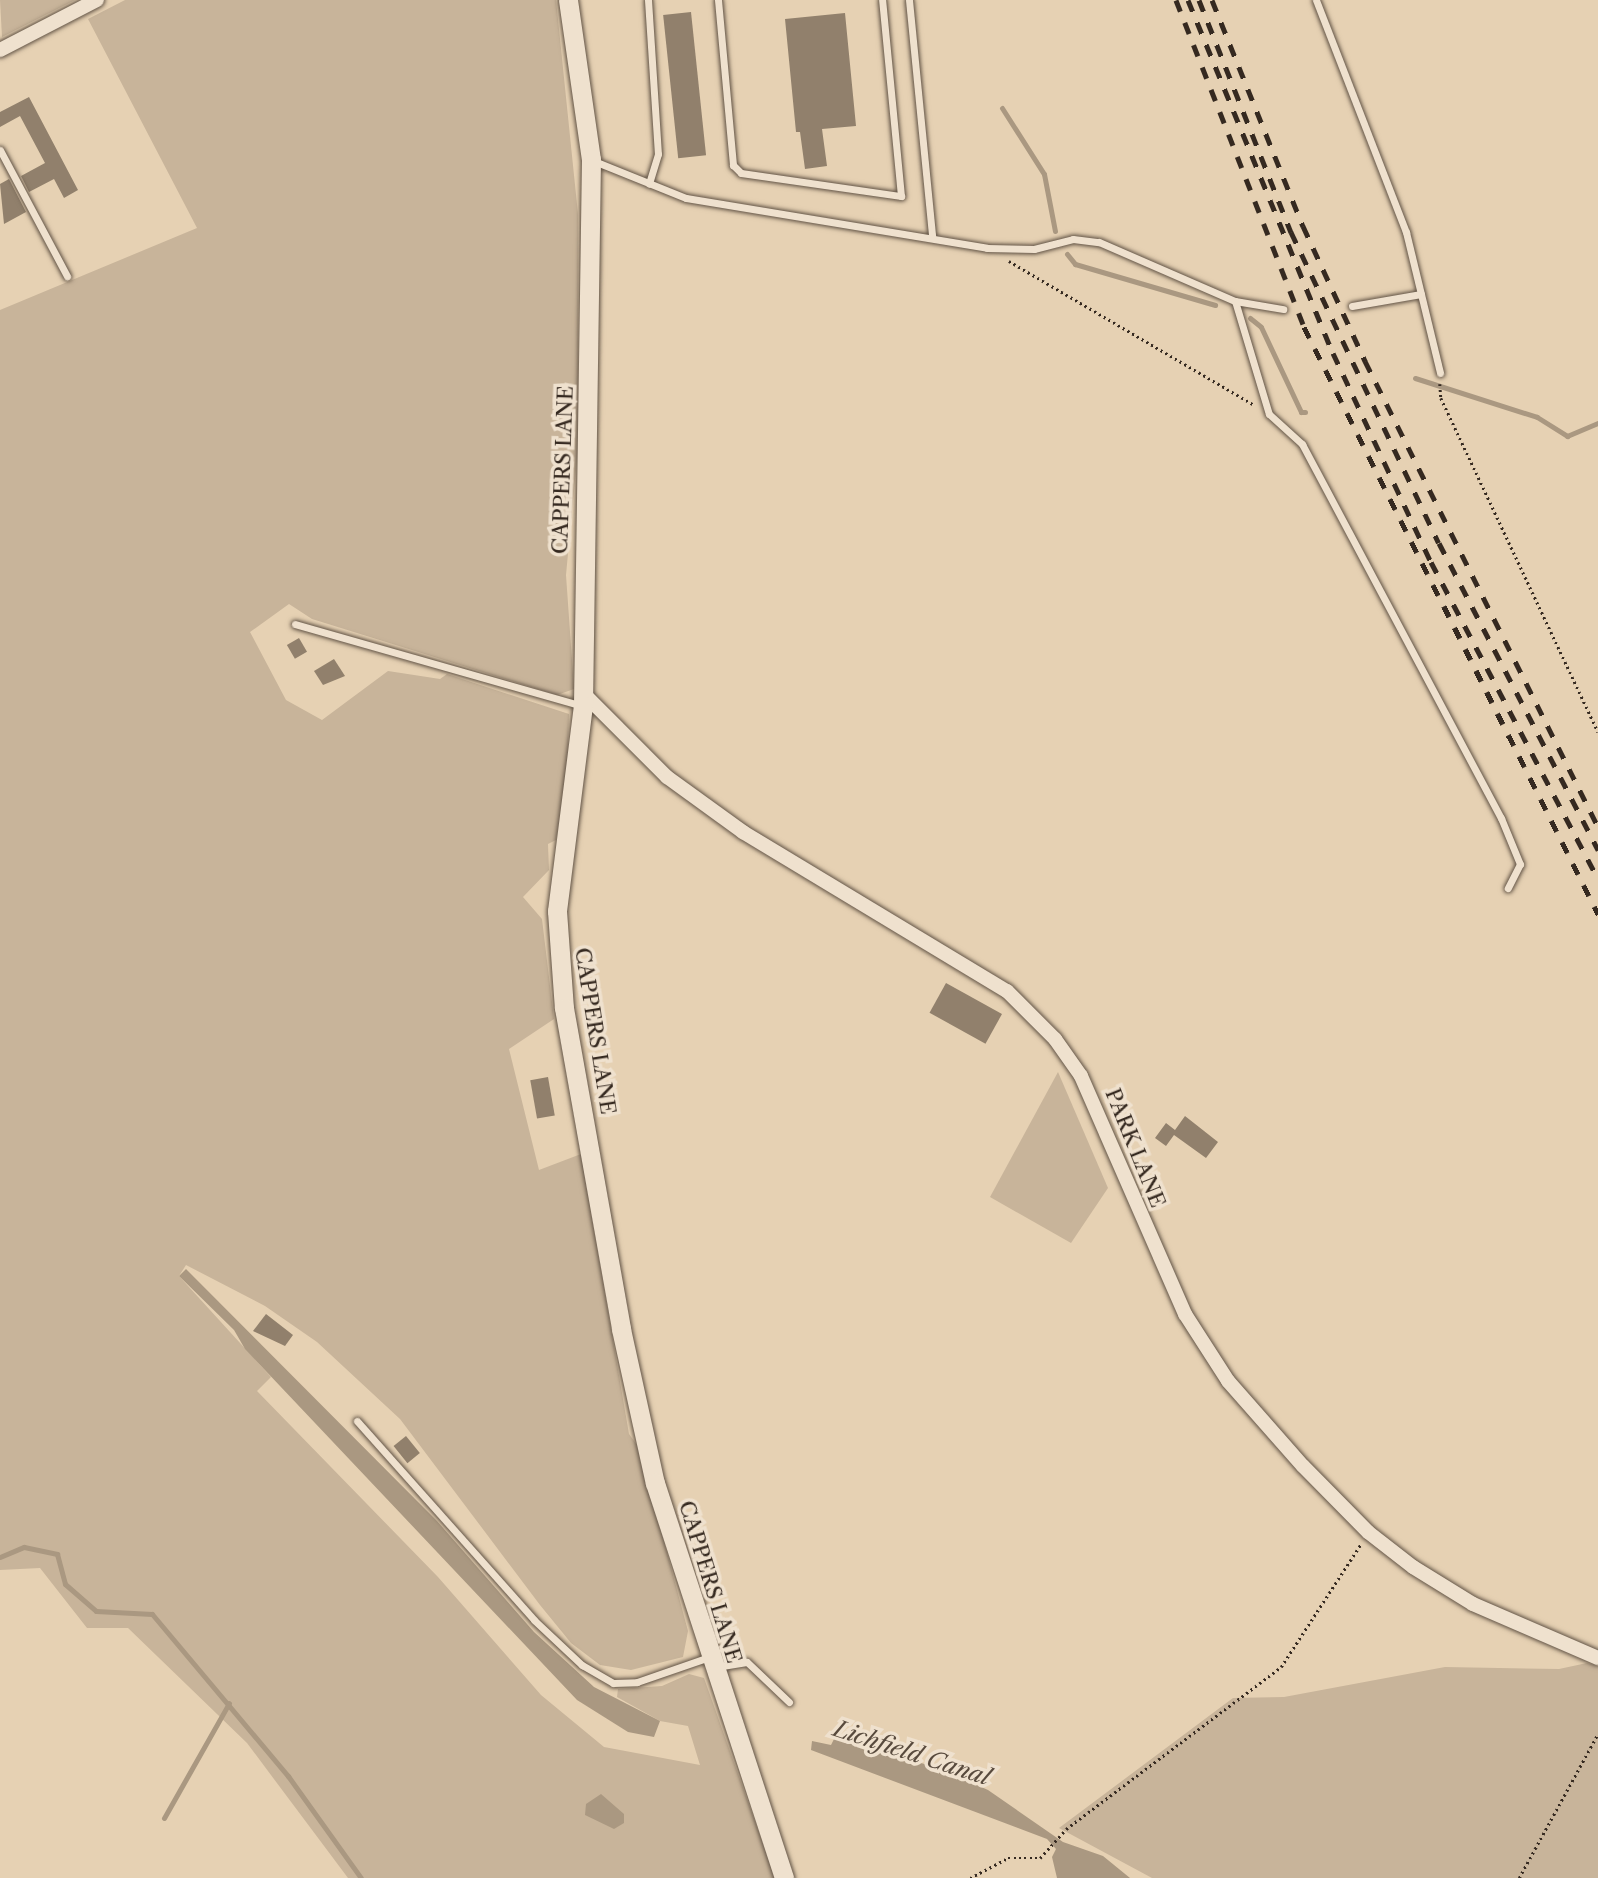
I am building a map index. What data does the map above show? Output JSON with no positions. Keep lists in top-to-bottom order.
{
  "streets": {
    "street": ["CAPPERS LANE", "PARK LANE"]
  },
  "crossings": [
    ["CAPPERS LANE", "PARK LANE"]
  ],
  "water": ["Lichfield Canal"]
}
